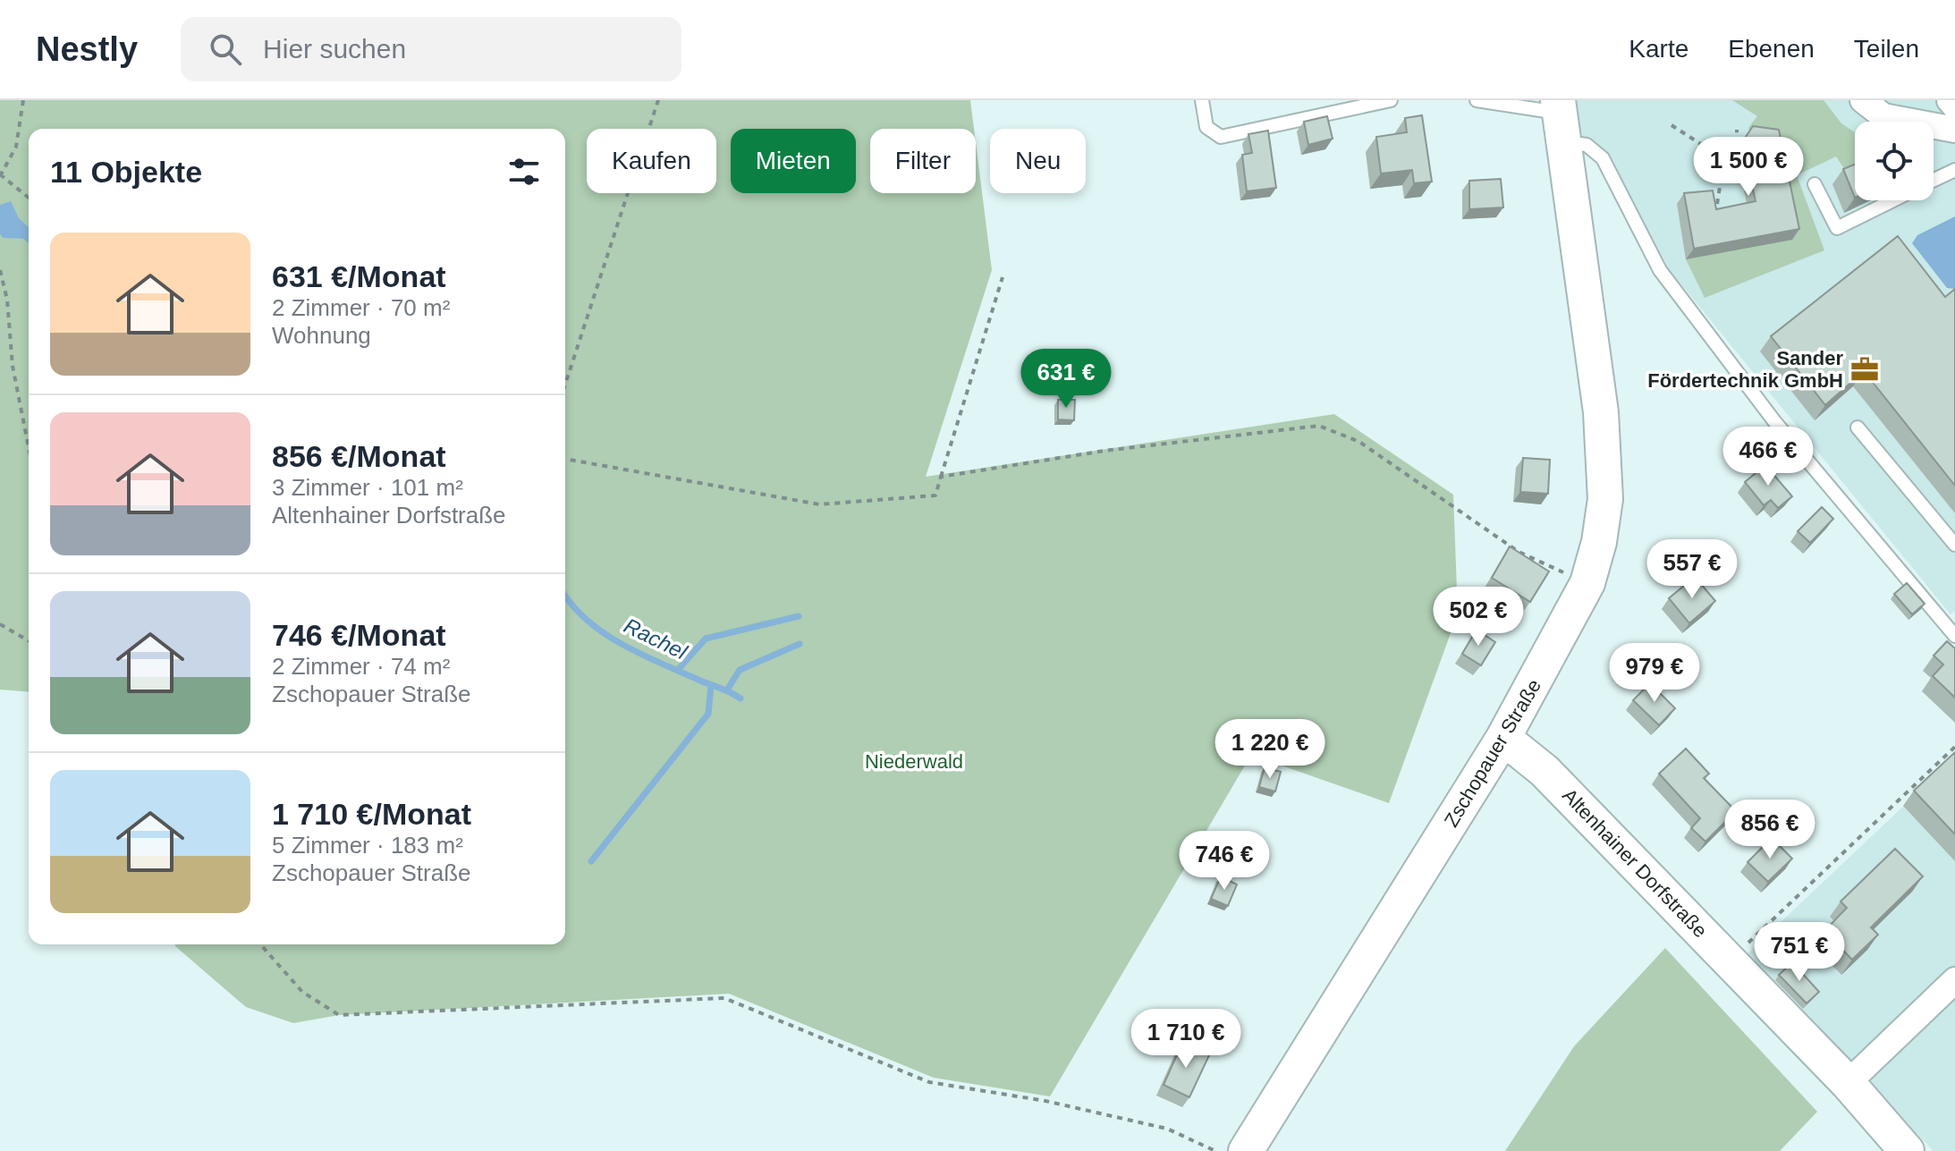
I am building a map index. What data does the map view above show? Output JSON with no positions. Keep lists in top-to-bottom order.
{
  "streets": {
    "street": ["Zschopauer Straße", "Altenhainer Dorfstraße"]
  },
  "crossings": [
    ["Zschopauer Straße", "Altenhainer Dorfstraße"]
  ],
  "water": ["Rachel"],
  "parks": ["Niederwald"],
  "places": {
    "office": ["Sander Fördertechnik GmbH"]
  },
  "page": {
    "header": "Nestly",
    "search": "Hier suchen",
    "nav": ["Karte", "Ebenen", "Teilen"],
    "chip": [
      "Kaufen",
      "Mieten",
      "Filter",
      "Neu"
    ],
    "heading": "11 Objekte",
    "price": [
      "1 500 €",
      "631 €",
      "466 €",
      "557 €",
      "502 €",
      "979 €",
      "1 220 €",
      "856 €",
      "746 €",
      "751 €",
      "1 710 €"
    ],
    "list": [
      {
        "name": "631 €/Monat",
        "note": "2 Zimmer · 70 m² · Wohnung"
      },
      {
        "name": "856 €/Monat",
        "note": "3 Zimmer · 101 m² · Altenhainer Dorfstraße"
      },
      {
        "name": "746 €/Monat",
        "note": "2 Zimmer · 74 m² · Zschopauer Straße"
      },
      {
        "name": "1 710 €/Monat",
        "note": "5 Zimmer · 183 m² · Zschopauer Straße"
      }
    ]
  }
}
